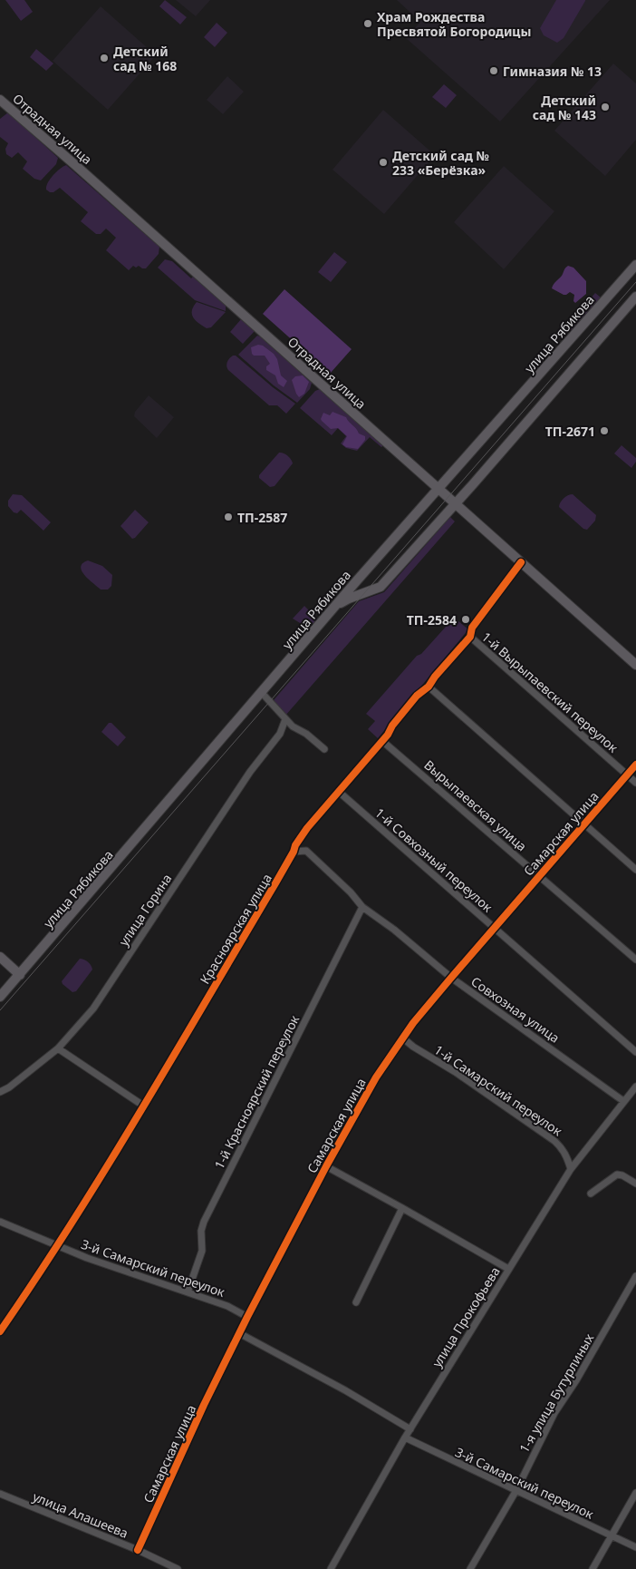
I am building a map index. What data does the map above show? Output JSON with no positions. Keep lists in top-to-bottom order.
{
  "streets": {
    "main road": ["Отрадная улица", "улица Рябикова"],
    "street": [
      "1-й Вырыпаевский переулок",
      "Вырыпаевская улица",
      "Самарская улица",
      "1-й Совхозный переулок",
      "улица Горина",
      "Красноярская улица",
      "Совхозная улица",
      "1-й Самарский переулок",
      "1-й Красноярский переулок",
      "3-й Самарский переулок",
      "улица Прокофьева",
      "1-я улица Бутурлиных",
      "улица Алашеева"
    ]
  },
  "crossings": [
    ["Отрадная улица", "улица Рябикова"],
    ["Отрадная улица", "Красноярская улица"],
    ["1-й Вырыпаевский переулок", "Самарская улица"],
    ["1-й Вырыпаевский переулок", "Красноярская улица"],
    ["Вырыпаевская улица", "Самарская улица"],
    ["Вырыпаевская улица", "Красноярская улица"],
    ["Самарская улица", "1-й Совхозный переулок"],
    ["Самарская улица", "Совхозная улица"],
    ["Самарская улица", "1-й Самарский переулок"],
    ["Самарская улица", "3-й Самарский переулок"],
    ["Самарская улица", "улица Алашеева"],
    ["1-й Совхозный переулок", "Красноярская улица"],
    ["Красноярская улица", "3-й Самарский переулок"],
    ["Совхозная улица", "1-й Красноярский переулок"],
    ["Совхозная улица", "улица Прокофьева"],
    ["1-й Самарский переулок", "улица Прокофьева"],
    ["1-й Красноярский переулок", "3-й Самарский переулок"],
    ["3-й Самарский переулок", "улица Прокофьева"],
    ["3-й Самарский переулок", "1-я улица Бутурлиных"]
  ],
  "places": [
    "Храм Рождества Пресвятой Богородицы",
    "Детский сад № 168",
    "Гимназия № 13",
    "Детский сад № 143",
    "Детский сад № 233 «Берёзка»",
    "ТП-2671",
    "ТП-2587",
    "ТП-2584"
  ]
}
